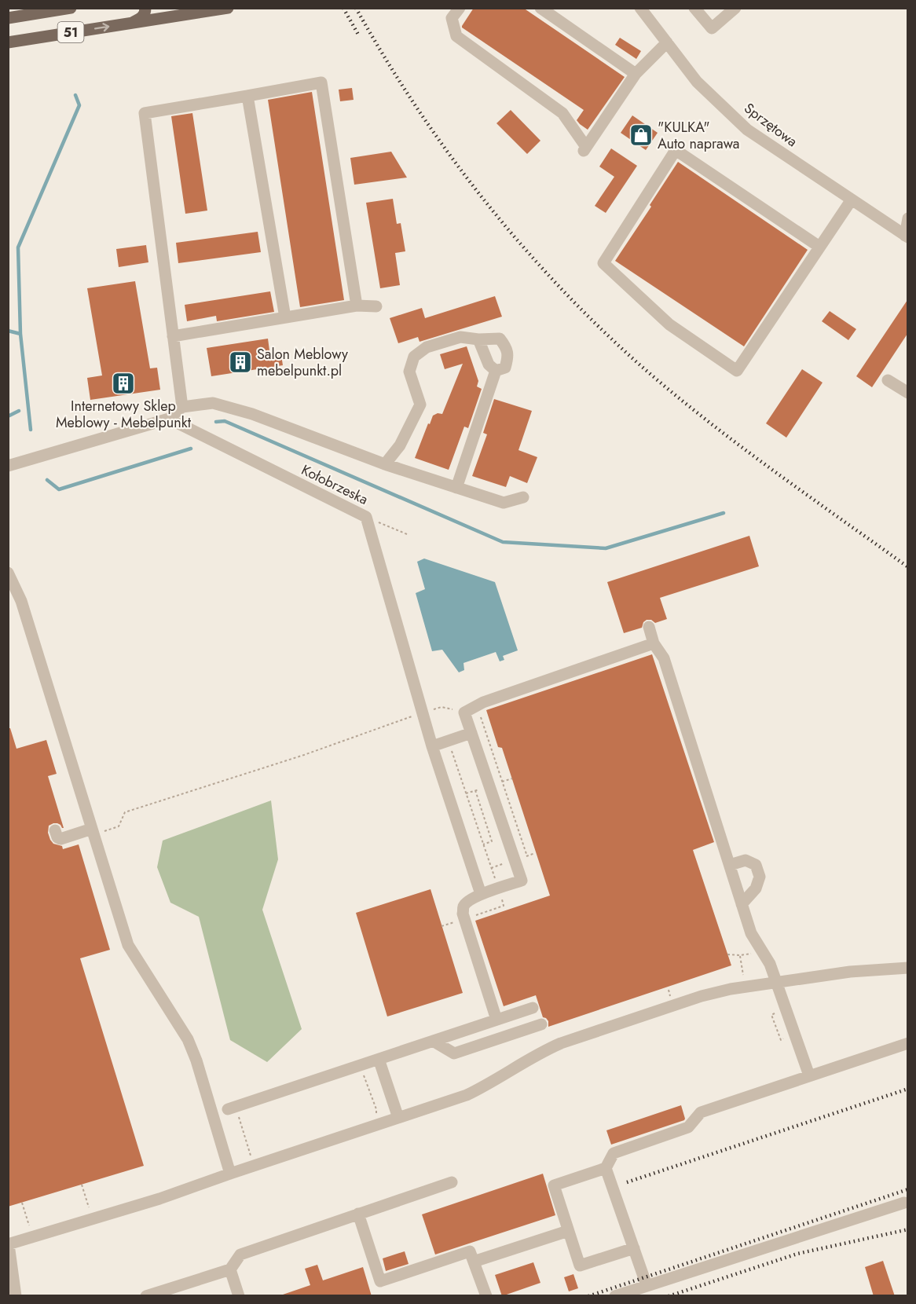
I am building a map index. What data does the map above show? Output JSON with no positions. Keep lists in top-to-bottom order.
{
  "streets": {
    "main road": ["51"],
    "street": ["Sprzętowa", "Kołobrzeska"]
  },
  "places": {
    "shop": ["\"KULKA\" Auto naprawa"],
    "building": ["Salon Meblowy mebelpunkt.pl", "Internetowy Sklep Meblowy - Mebelpunkt"]
  }
}
